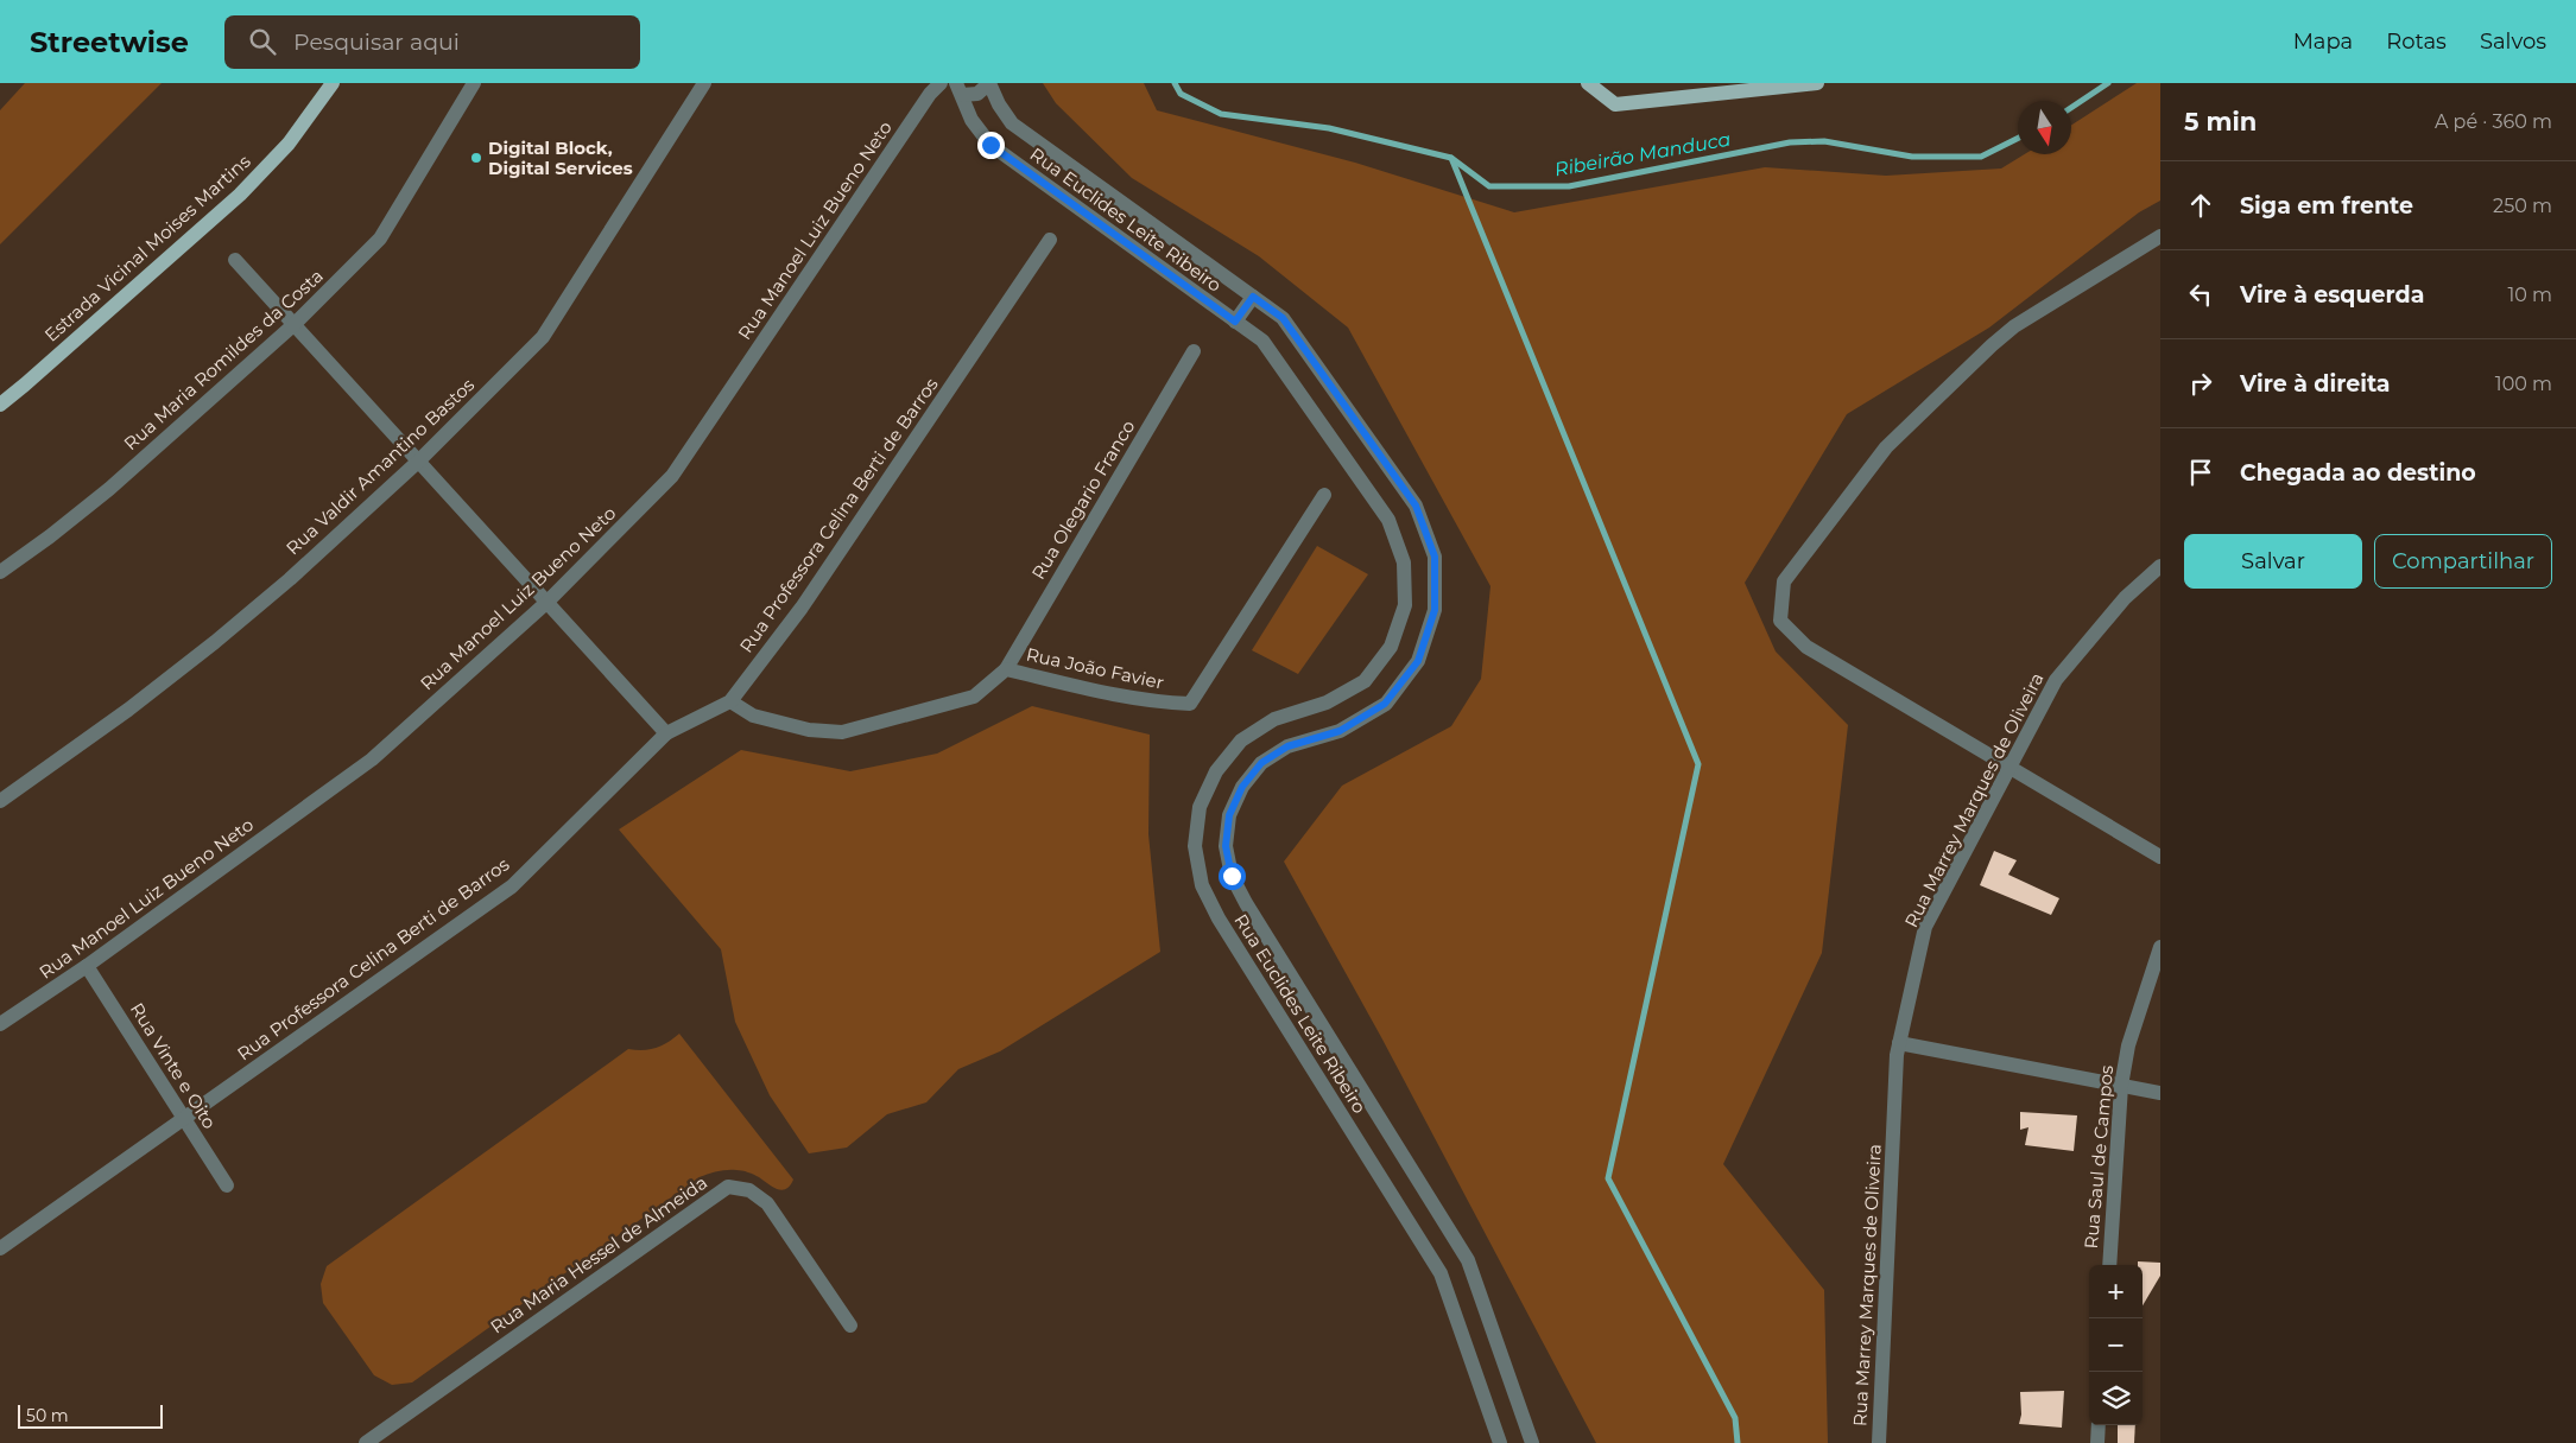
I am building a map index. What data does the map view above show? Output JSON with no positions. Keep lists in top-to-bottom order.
{
  "streets": {
    "main road": ["Estrada Vicinal Moises Martins"],
    "street": [
      "Rua Euclides Leite Ribeiro",
      "Rua Manoel Luiz Bueno Neto",
      "Rua Maria Romildes da Costa",
      "Rua Valdir Amantino Bastos",
      "Rua Olegario Franco",
      "Rua Professora Celina Berti de Barros",
      "Rua João Favier",
      "Rua Marrey Marques de Oliveira",
      "Rua Vinte e Oito",
      "Rua Saul de Campos",
      "Rua Maria Hessel de Almeida"
    ]
  },
  "crossings": [
    ["Rua Manoel Luiz Bueno Neto", "Rua Vinte e Oito"],
    ["Rua Olegario Franco", "Rua João Favier"],
    ["Rua Professora Celina Berti de Barros", "Rua João Favier"],
    ["Rua Professora Celina Berti de Barros", "Rua Vinte e Oito"]
  ],
  "water": ["Ribeirão Manduca"],
  "places": ["Digital Block, Digital Services"],
  "scale_bar": "50 m",
  "north": "bottom",
  "page": {
    "header": "Streetwise",
    "search": "Pesquisar aqui",
    "nav": ["Mapa", "Rotas", "Salvos"],
    "heading": ["5 min", "A pé · 360 m"],
    "list": [
      ["Siga em frente", "250 m"],
      ["Vire à esquerda", "10 m"],
      ["Vire à direita", "100 m"],
      "Chegada ao destino"
    ],
    "buttons": ["Salvar", "Compartilhar"],
    "map_buttons": ["+", "−"],
    "scale": "50 m"
  }
}
